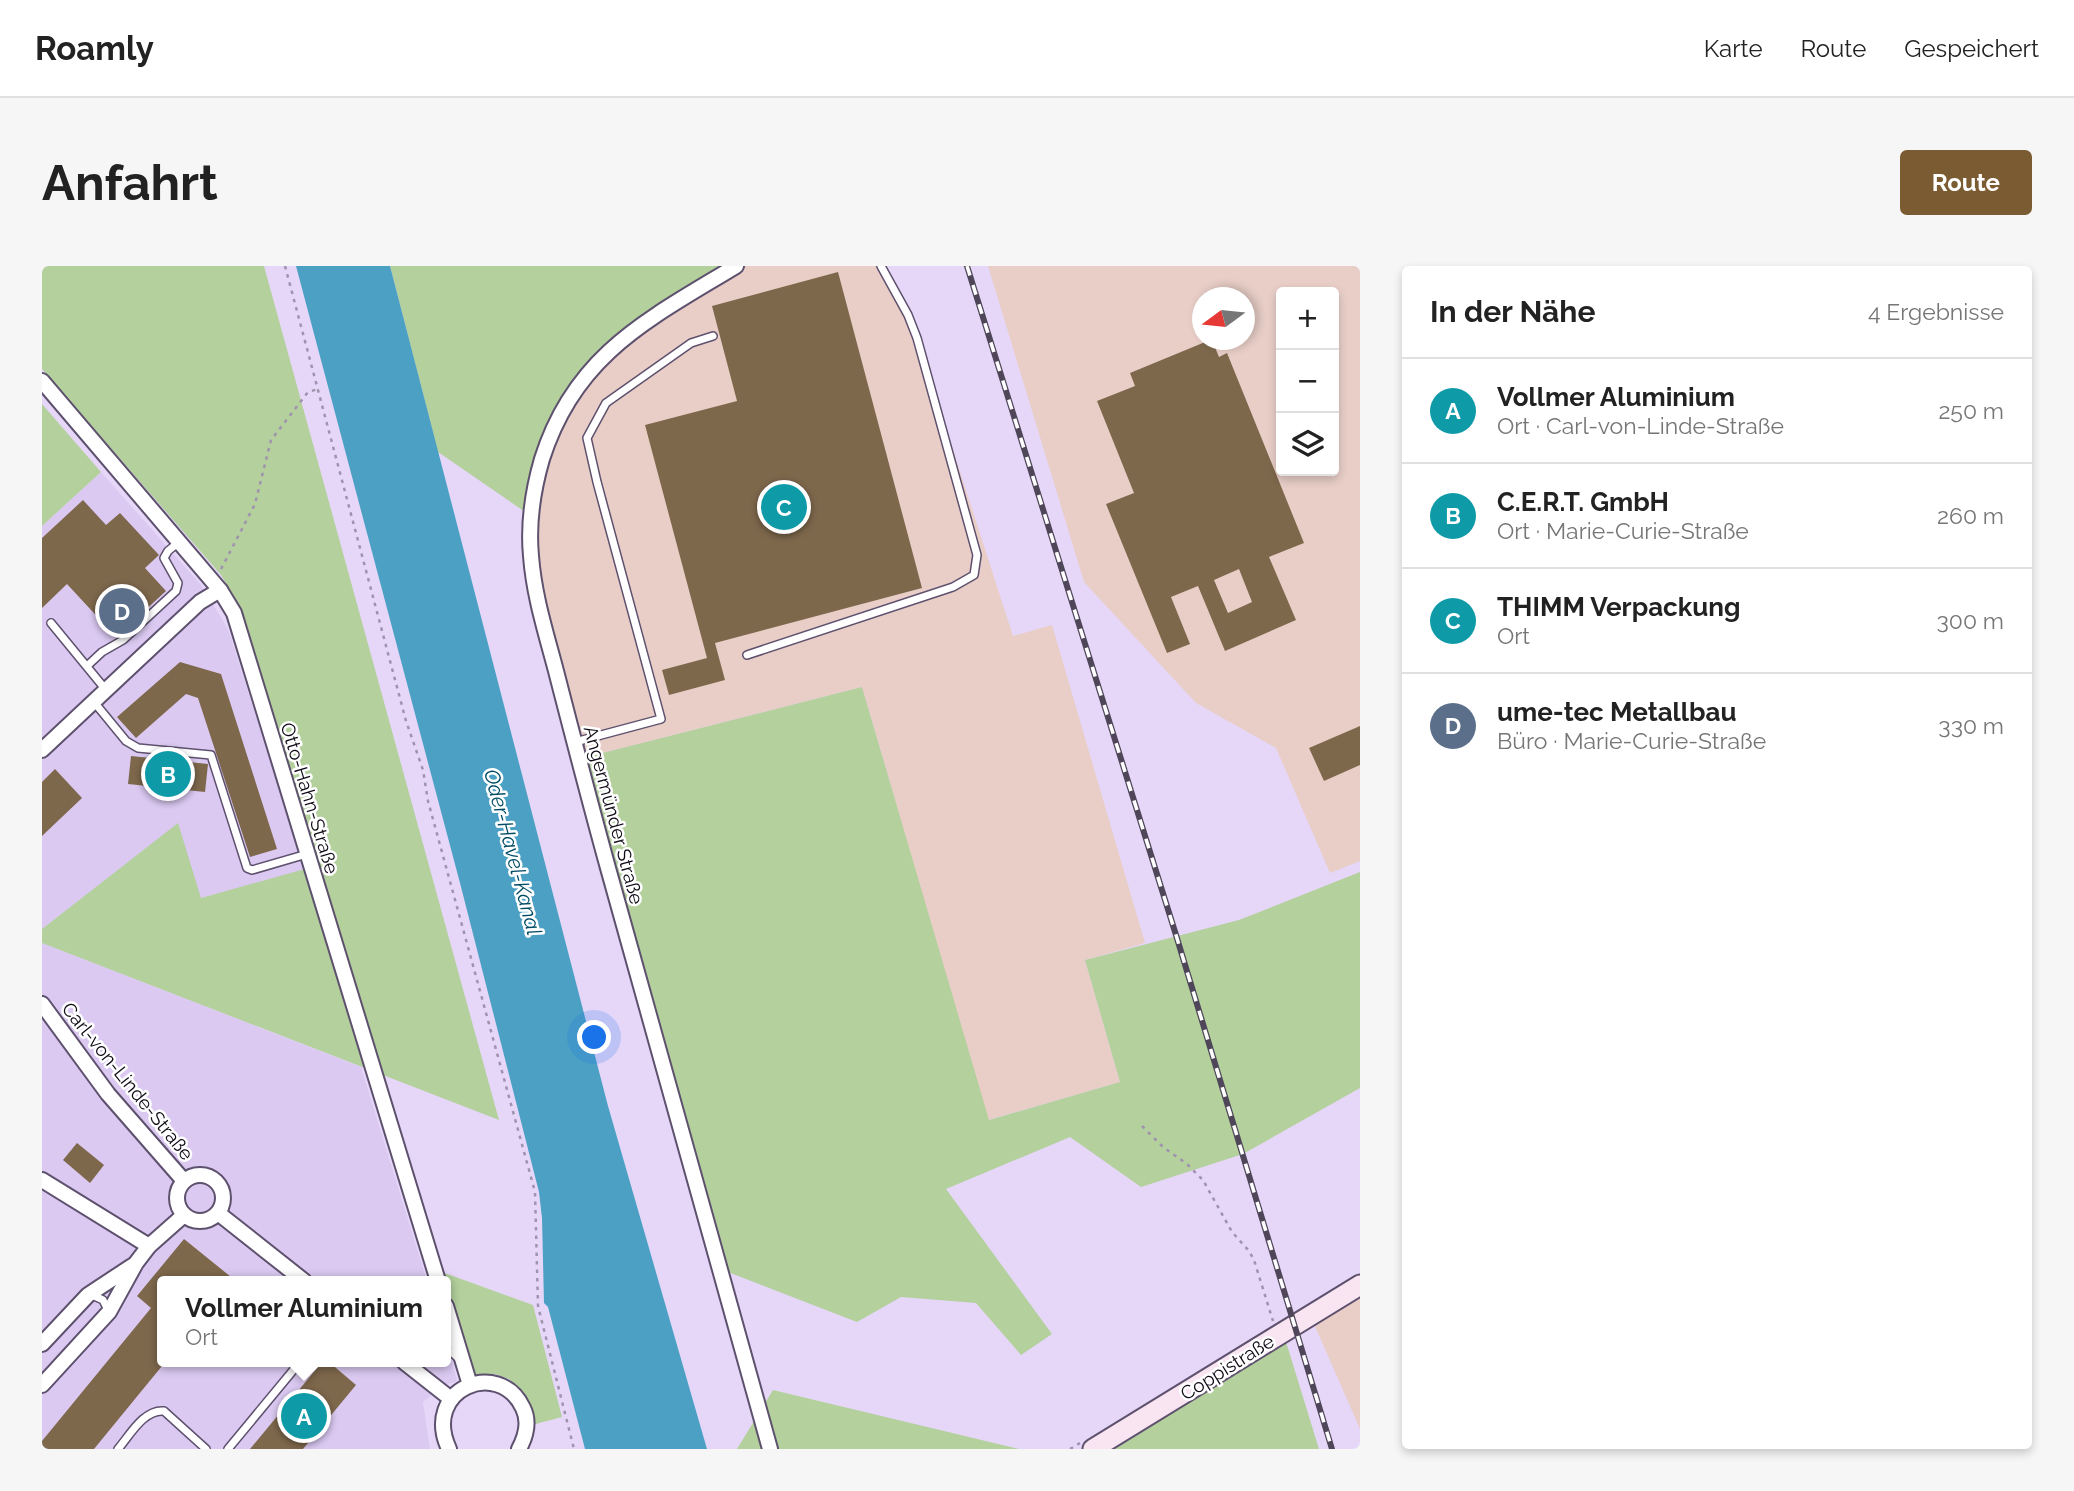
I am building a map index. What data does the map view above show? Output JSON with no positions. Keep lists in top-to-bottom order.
{
  "streets": {
    "main road": ["Coppistraße"],
    "street": ["Otto-Hahn-Straße", "Angermünder Straße", "Carl-von-Linde-Straße"]
  },
  "water": ["Oder-Havel-Kanal"],
  "north": "left",
  "page": {
    "header": "Roamly",
    "nav": ["Karte", "Route", "Gespeichert"],
    "buttons": "Route",
    "title": "Anfahrt",
    "heading": ["In der Nähe", "4 Ergebnisse"],
    "map_buttons": ["+", "−"],
    "list": [
      {
        "mark": "A",
        "name": "Vollmer Aluminium",
        "note": "Ort · Carl-von-Linde-Straße",
        "value": "250 m"
      },
      {
        "mark": "B",
        "name": "C.E.R.T. GmbH",
        "note": "Ort · Marie-Curie-Straße",
        "value": "260 m"
      },
      {
        "mark": "C",
        "name": "THIMM Verpackung",
        "note": "Ort",
        "value": "300 m"
      },
      {
        "mark": "D",
        "name": "ume-tec Metallbau",
        "note": "Büro · Marie-Curie-Straße",
        "value": "330 m"
      }
    ],
    "pins": [
      "C",
      "D",
      "B",
      "A"
    ],
    "popup": ["Vollmer Aluminium", "Ort"]
  }
}
